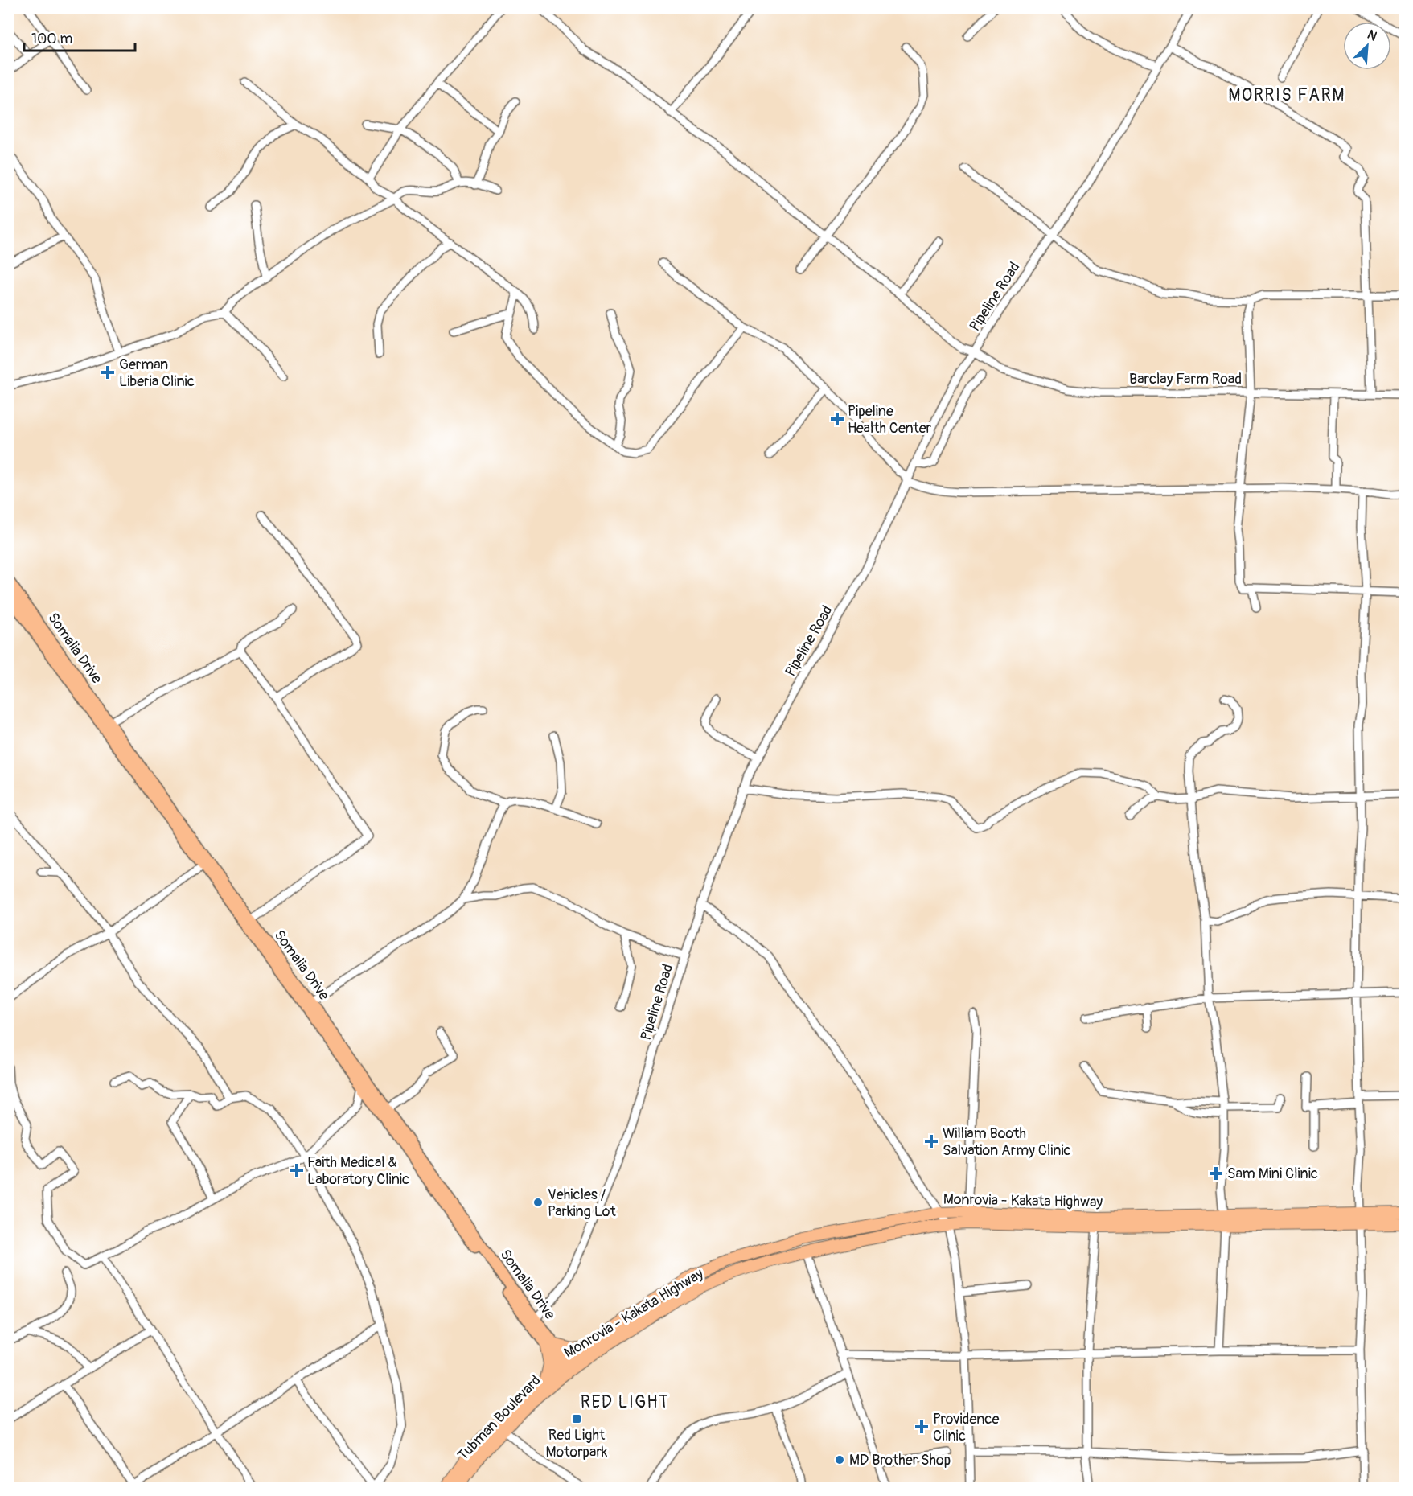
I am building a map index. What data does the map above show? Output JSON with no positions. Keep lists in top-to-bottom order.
{
  "streets": {
    "highway": ["Monrovia - Kakata Highway", "Tubman Boulevard"],
    "main road": ["Somalia Drive"],
    "street": ["Pipeline Road", "Barclay Farm Road"]
  },
  "crossings": [
    ["Pipeline Road", "Barclay Farm Road"],
    ["Pipeline Road", "Somalia Drive"],
    ["Somalia Drive", "Monrovia - Kakata Highway"],
    ["Somalia Drive", "Tubman Boulevard"],
    ["Monrovia - Kakata Highway", "Tubman Boulevard"]
  ],
  "districts": ["MORRIS FARM", "RED LIGHT"],
  "places": {
    "health": [
      "German Liberia Clinic",
      "Pipeline Health Center",
      "William Booth Salvation Army Clinic",
      "Faith Medical & Laboratory Clinic",
      "Sam Mini Clinic",
      "Providence Clinic"
    ],
    "other": ["Vehicles / Parking Lot", "MD Brother Shop"],
    "transit": ["Red Light Motorpark"]
  },
  "scale_bar": "100 m",
  "north": "top right"
}
